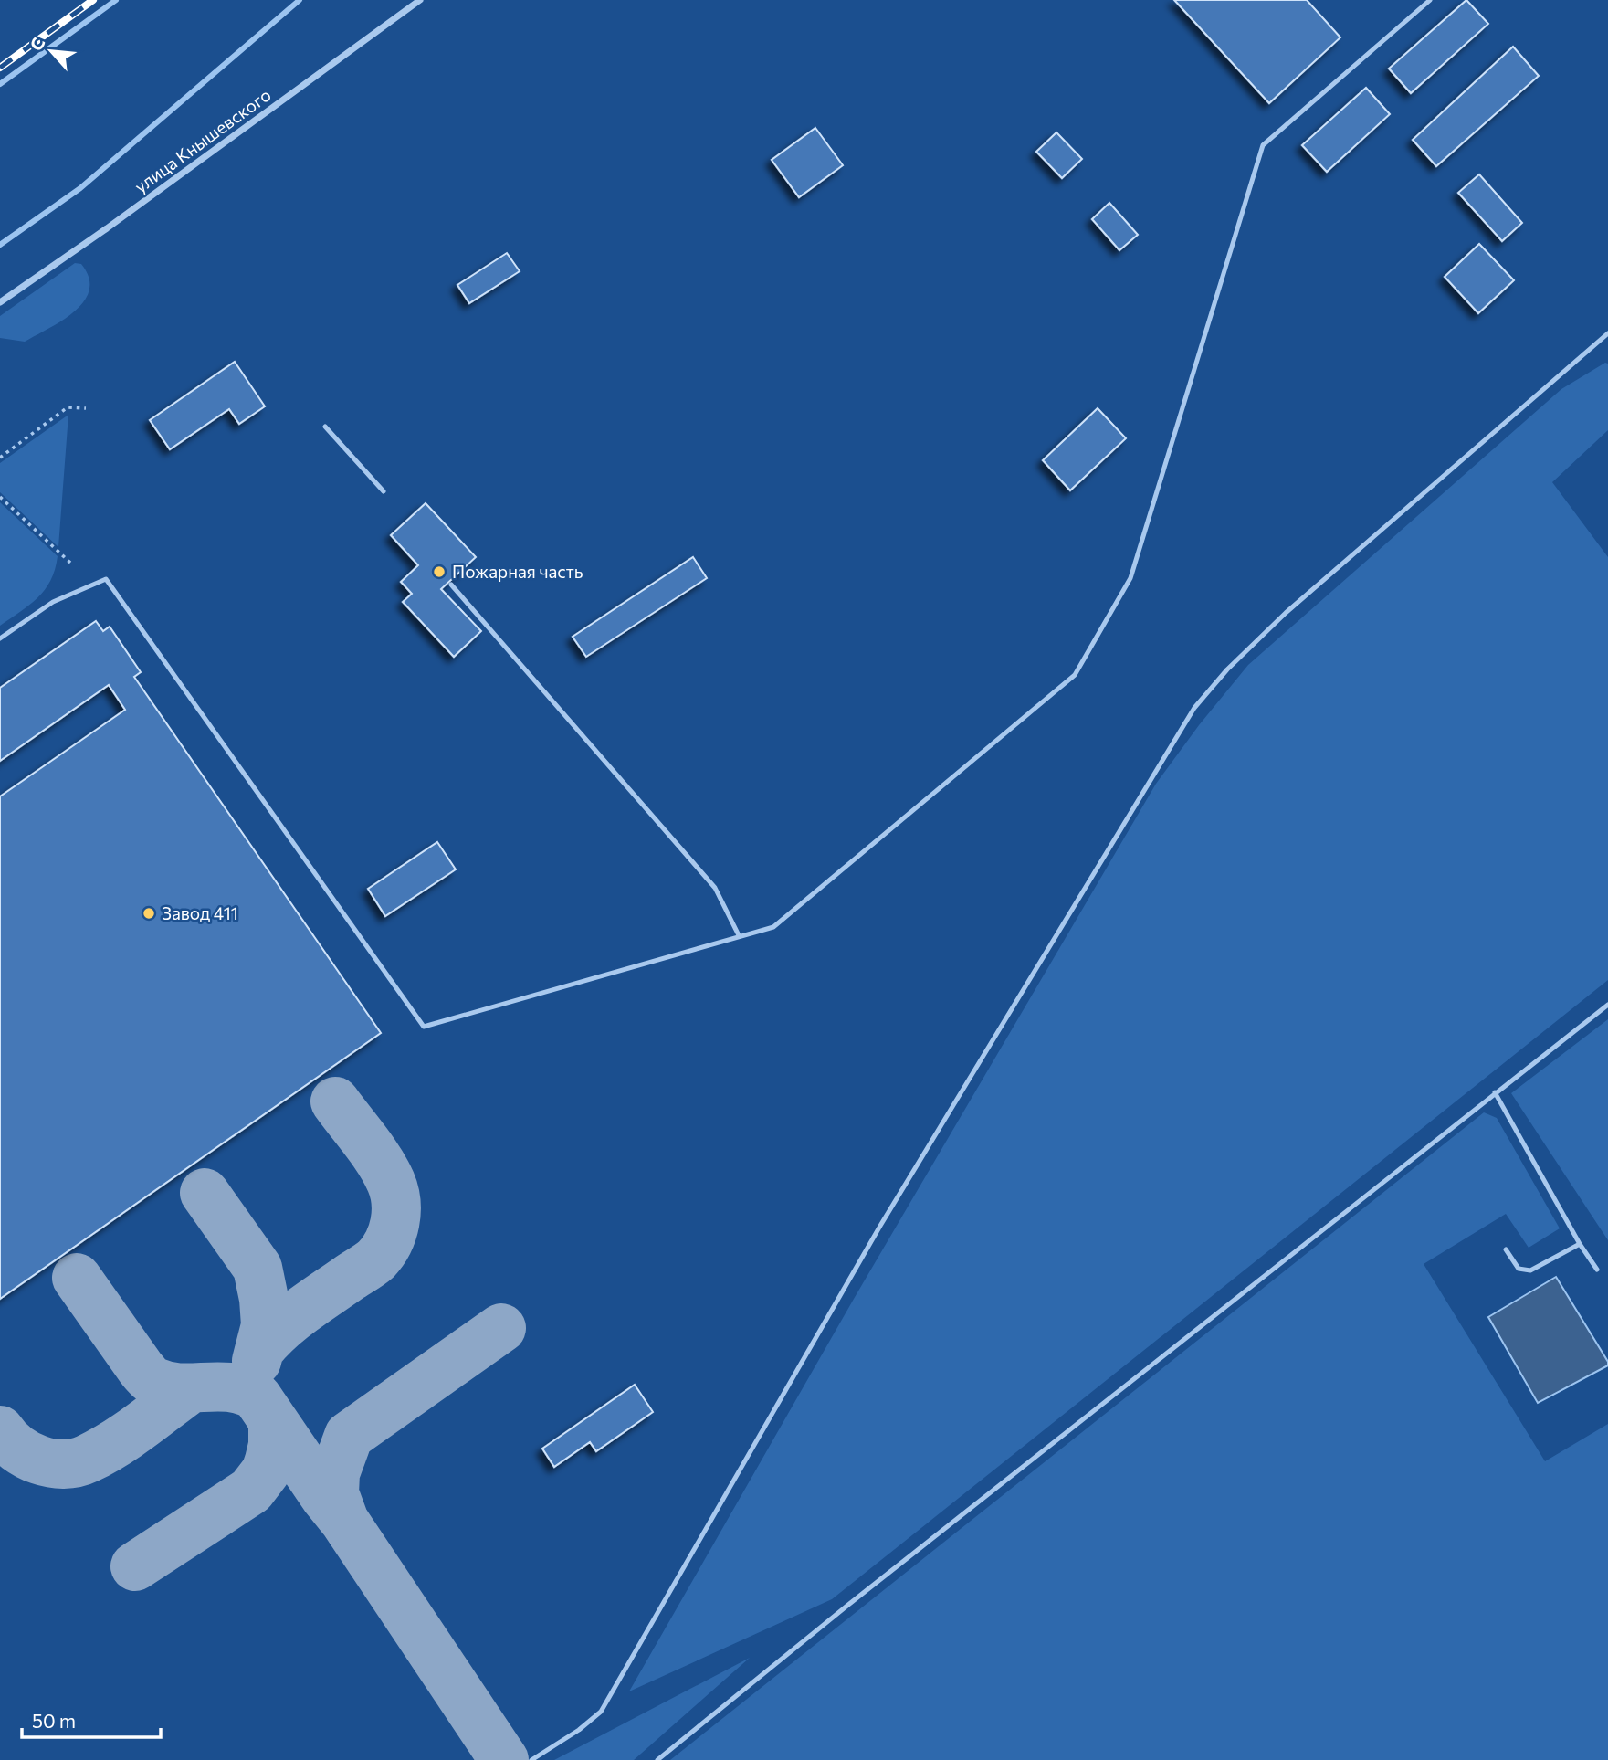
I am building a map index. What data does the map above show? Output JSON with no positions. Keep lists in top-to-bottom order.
{
  "streets": {
    "street": ["улица Кнышевского"]
  },
  "places": ["Пожарная часть", "Завод 411"],
  "scale_bar": "50 m",
  "north": "top left"
}
